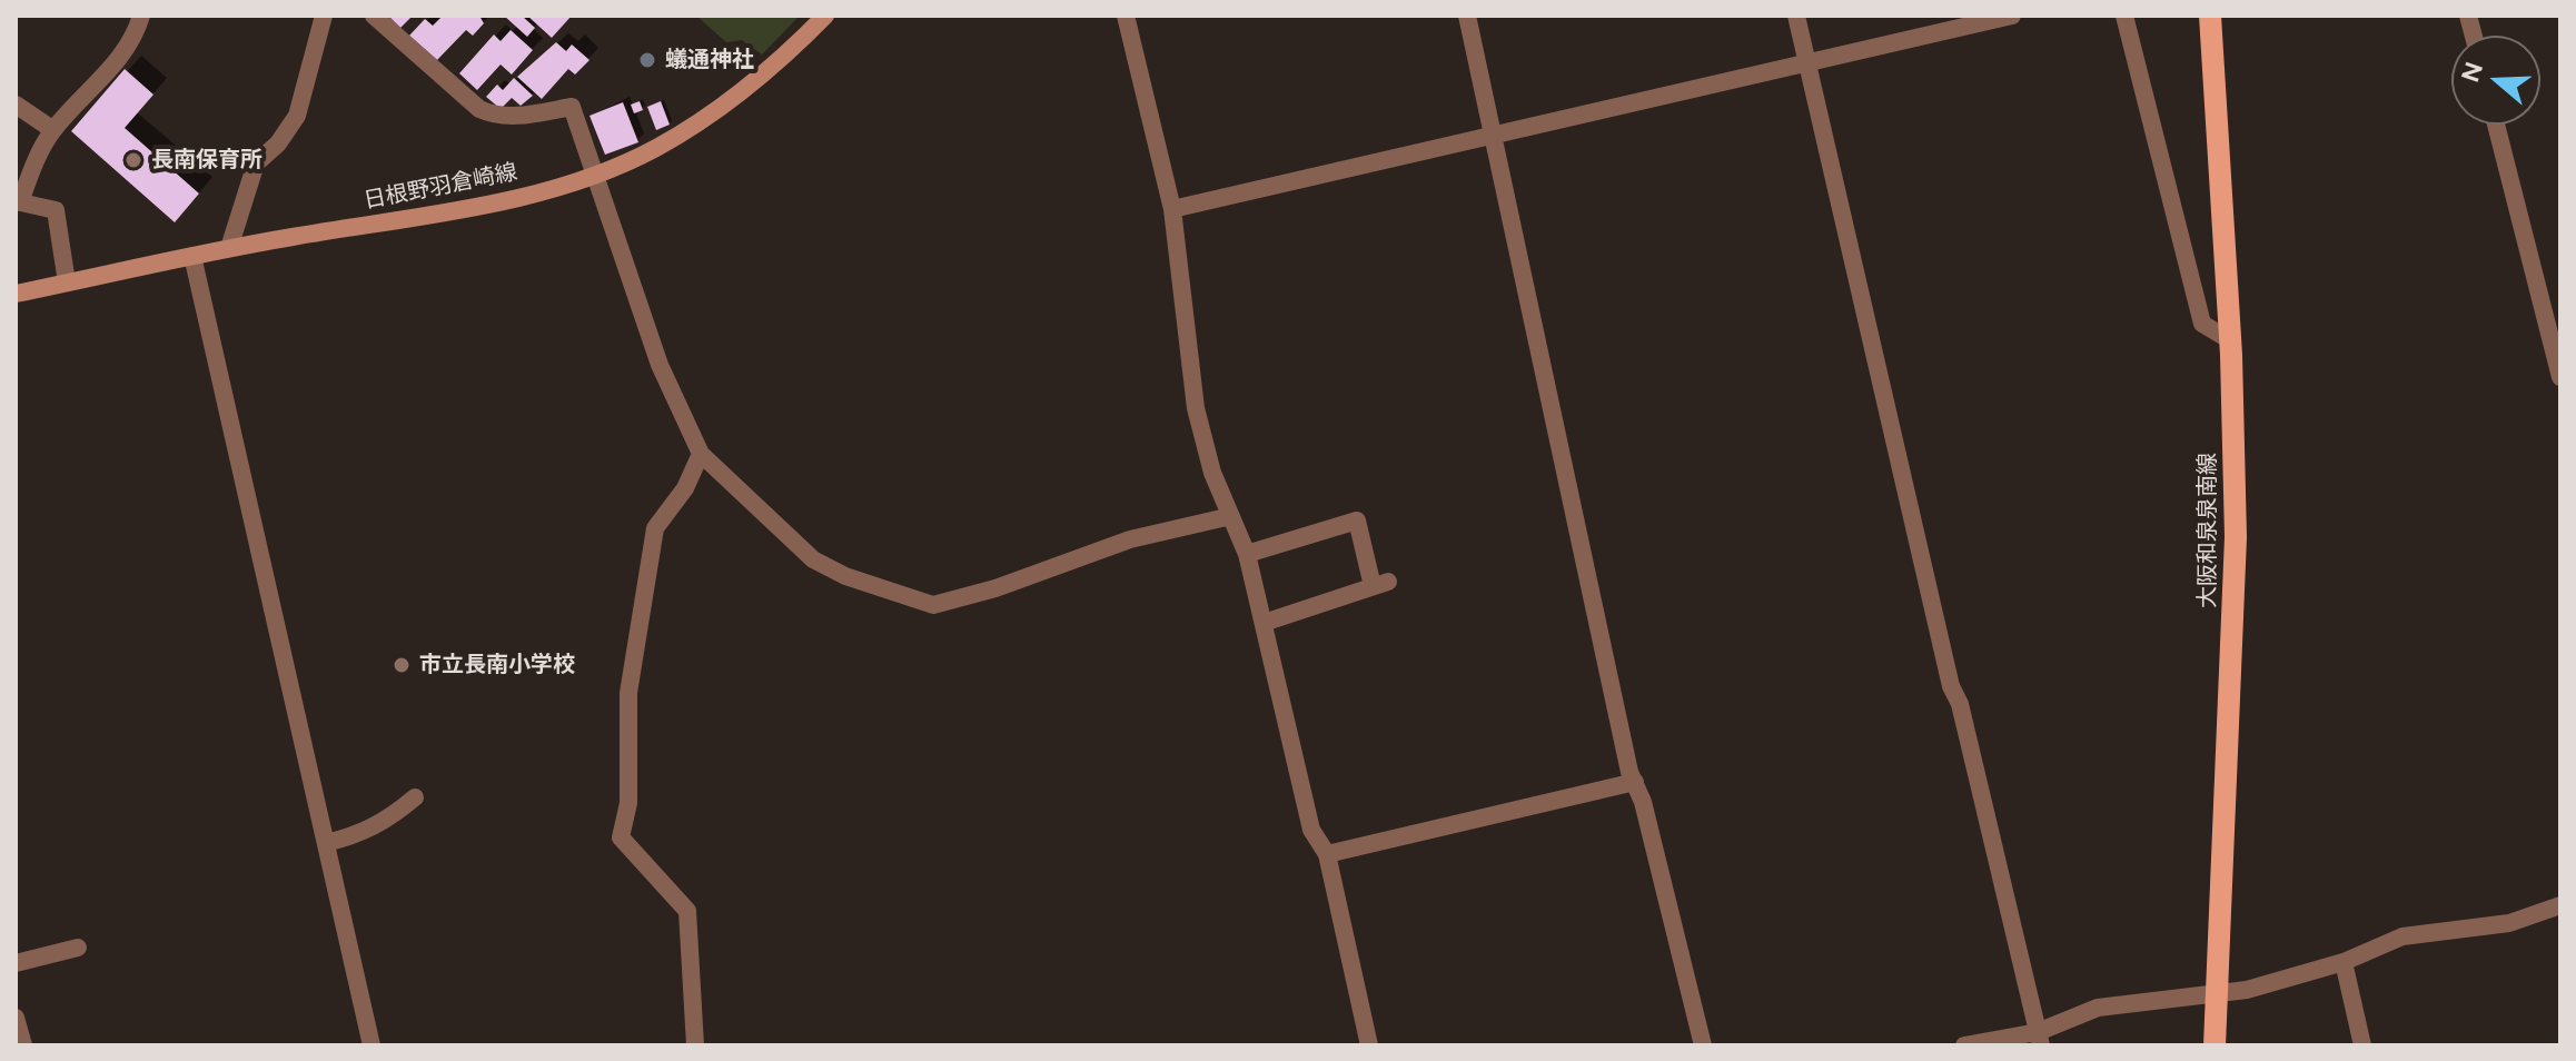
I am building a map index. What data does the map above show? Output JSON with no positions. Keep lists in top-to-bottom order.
{
  "streets": {
    "main road": ["日根野羽倉崎線", "大阪和泉泉南線"]
  },
  "places": ["蟻通神社", "長南保育所", "市立長南小学校"],
  "north": "left"
}
